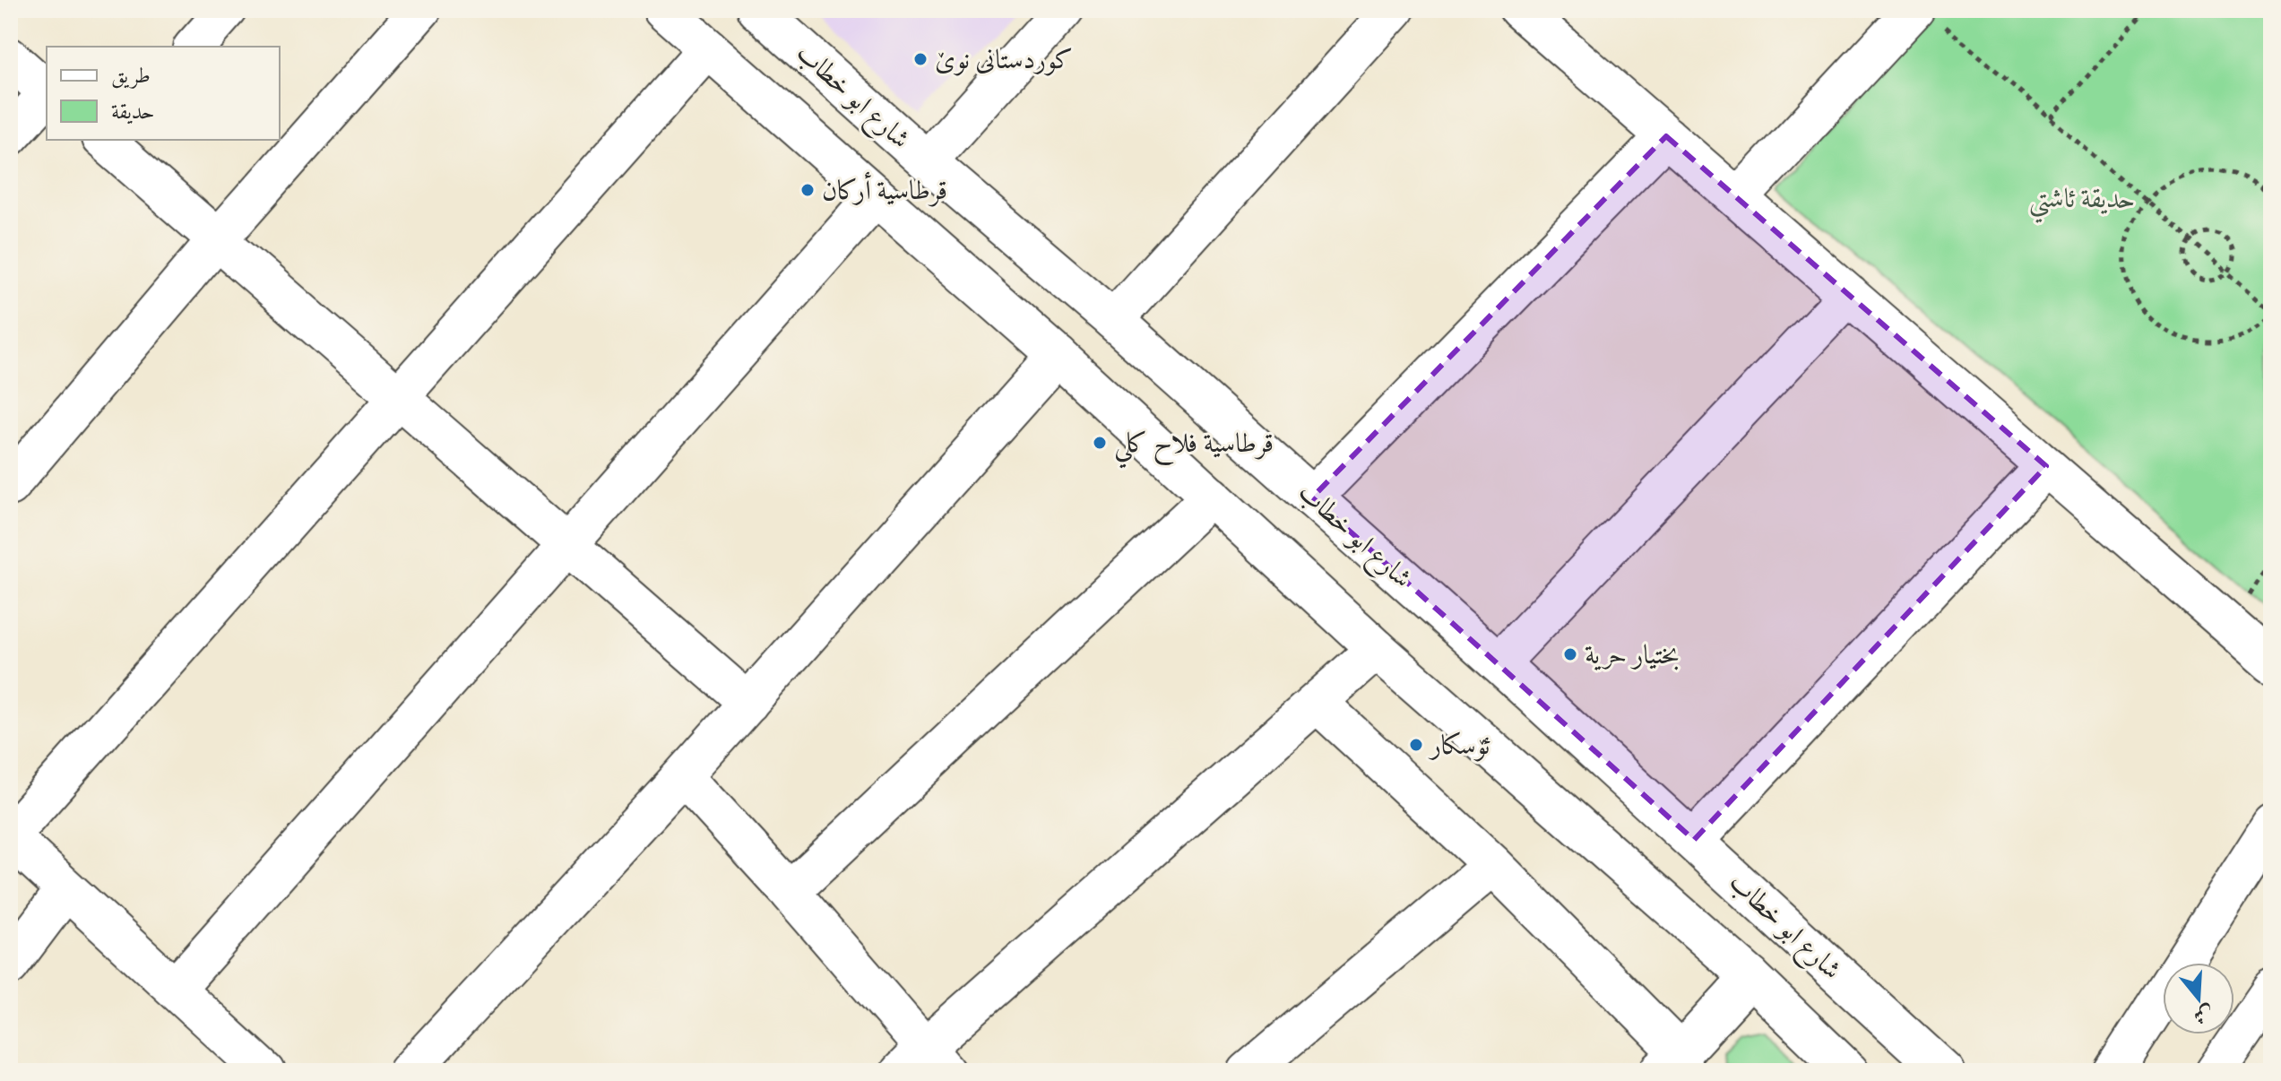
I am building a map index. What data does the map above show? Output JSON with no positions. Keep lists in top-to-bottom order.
{
  "streets": {
    "street": ["شارع ابو خطاب"]
  },
  "parks": ["حديقة ئاشتي"],
  "places": [
    "کوردستانی نوێ",
    "قرطاسية أركان",
    "قرطاسية فلاح كلي",
    "بختيار حرية",
    "ئۆسکار"
  ],
  "legend": ["طريق", "حديقة"],
  "north": "bottom"
}
